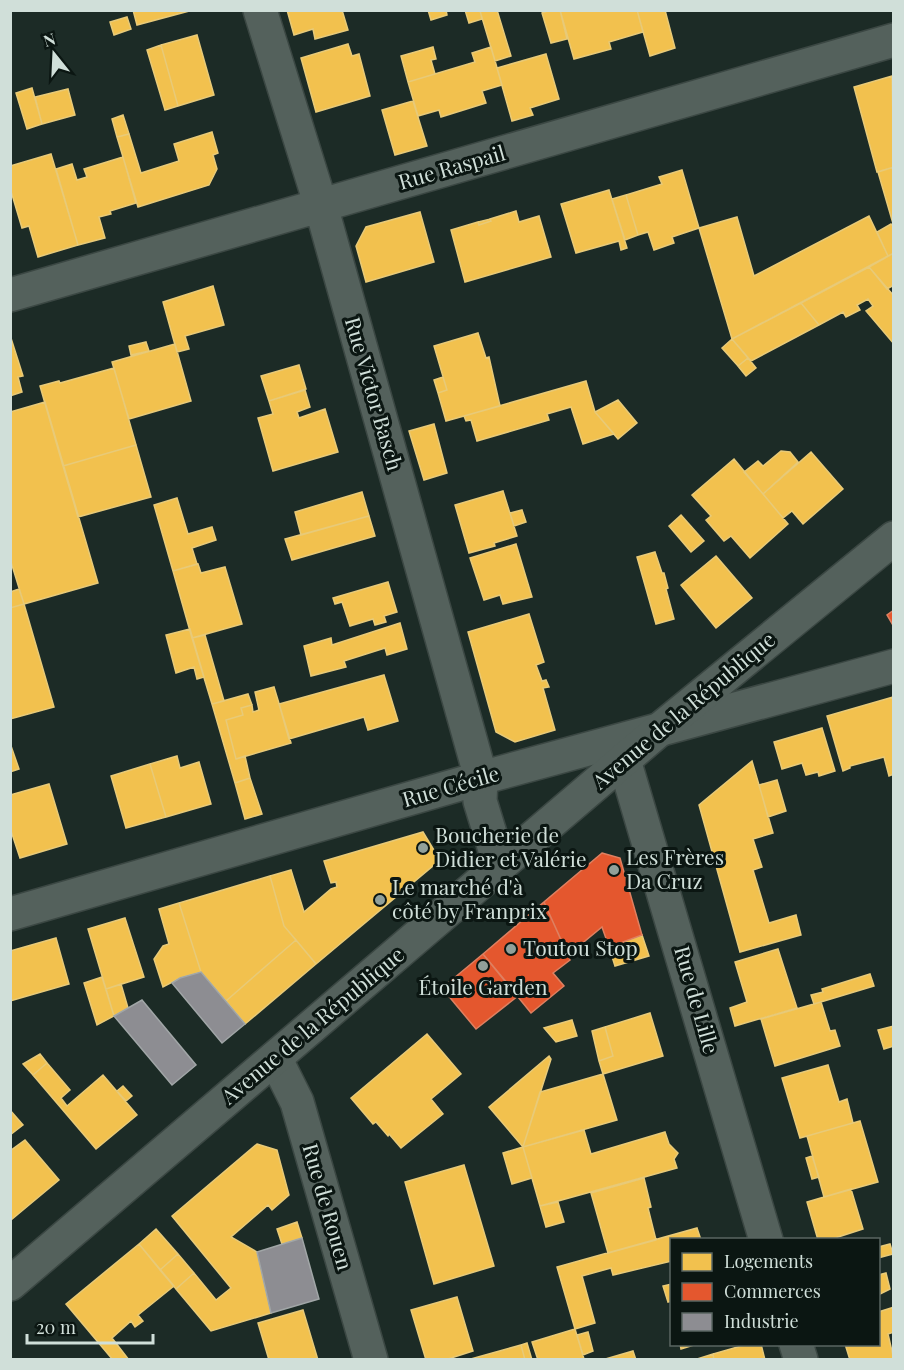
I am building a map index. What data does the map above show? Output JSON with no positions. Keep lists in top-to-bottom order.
{
  "streets": {
    "street": [
      "Rue Raspail",
      "Rue Victor Basch",
      "Avenue de la République",
      "Rue Cécile",
      "Rue de Lille",
      "Rue de Rouen"
    ]
  },
  "crossings": [
    ["Rue Raspail", "Rue Victor Basch"],
    ["Rue Victor Basch", "Avenue de la République"],
    ["Rue Victor Basch", "Rue Cécile"],
    ["Avenue de la République", "Rue Cécile"],
    ["Avenue de la République", "Rue de Lille"],
    ["Avenue de la République", "Rue de Rouen"]
  ],
  "places": [
    "Boucherie de Didier et Valérie",
    "Les Frères Da Cruz",
    "Le marché d'à côté by Franprix",
    "Toutou Stop",
    "Étoile Garden"
  ],
  "legend": ["Logements", "Commerces", "Industrie"],
  "scale_bar": "20 m",
  "north": "top"
}
